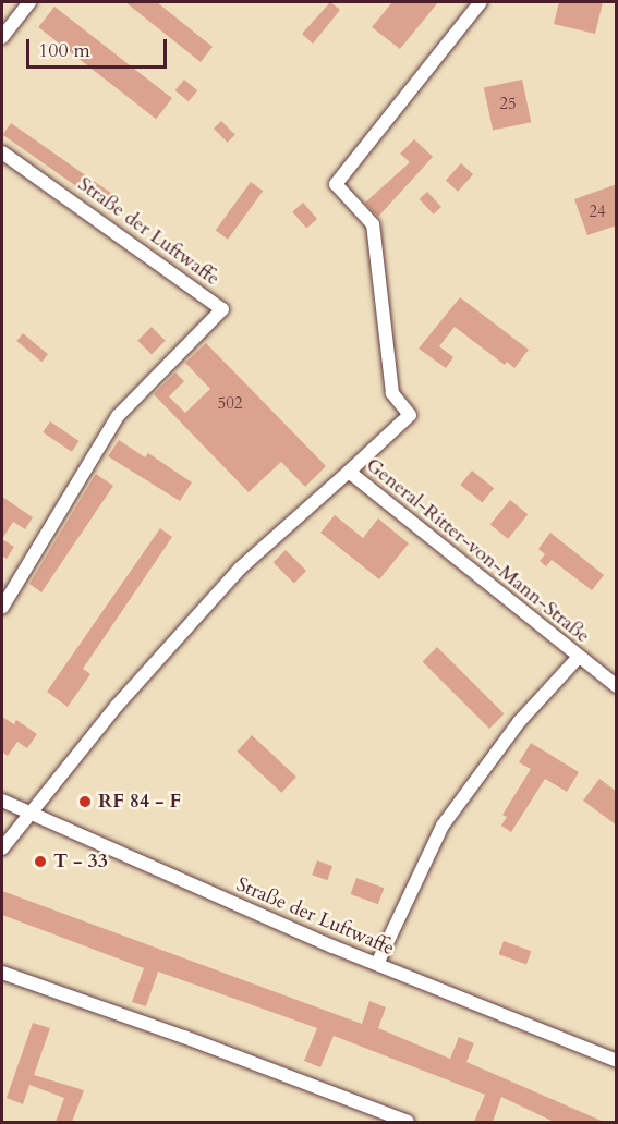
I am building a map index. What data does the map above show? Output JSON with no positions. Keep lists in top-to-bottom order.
{
  "streets": {
    "street": ["Straße der Luftwaffe", "General-Ritter-von-Mann-Straße"]
  },
  "crossings": [
    ["Straße der Luftwaffe", "General-Ritter-von-Mann-Straße"]
  ],
  "places": ["RF 84 - F", "T - 33"],
  "house_numbers": ["25", "24", "502"],
  "scale_bar": "100 m"
}
